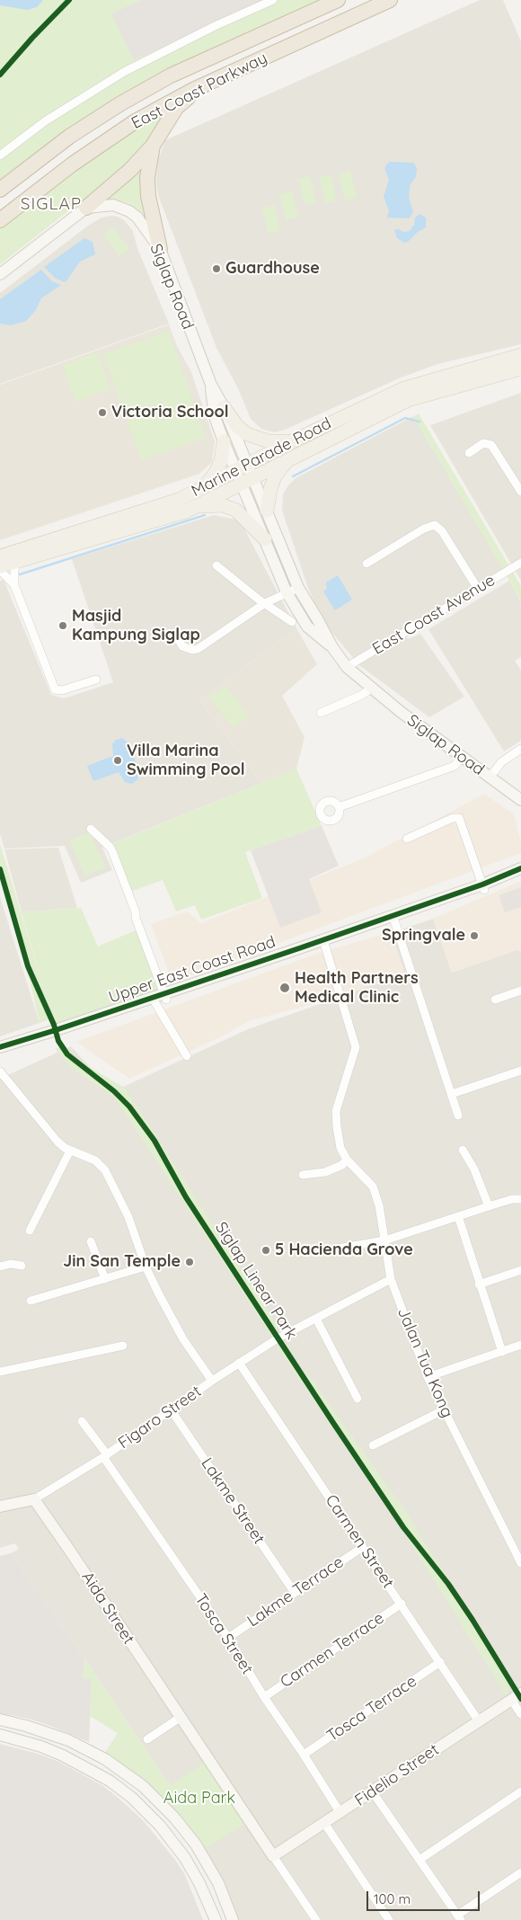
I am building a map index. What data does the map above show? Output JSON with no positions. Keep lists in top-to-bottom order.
{
  "streets": {
    "highway": ["East Coast Parkway"],
    "main road": [
      "Siglap Road",
      "Marine Parade Road",
      "Upper East Coast Road",
      "Figaro Street",
      "Aida Street",
      "Fidelio Street"
    ],
    "street": [
      "East Coast Avenue",
      "Jalan Tua Kong",
      "Lakme Street",
      "Carmen Street",
      "Lakme Terrace",
      "Tosca Street",
      "Carmen Terrace",
      "Tosca Terrace"
    ],
    "cycle path": ["Siglap Linear Park"]
  },
  "crossings": [
    ["Siglap Road", "Marine Parade Road"],
    ["Siglap Road", "East Coast Avenue"],
    ["Upper East Coast Road", "Jalan Tua Kong"],
    ["Jalan Tua Kong", "Figaro Street"],
    ["Figaro Street", "Lakme Street"],
    ["Figaro Street", "Carmen Street"],
    ["Figaro Street", "Aida Street"],
    ["Figaro Street", "Tosca Street"],
    ["Lakme Street", "Lakme Terrace"],
    ["Carmen Street", "Lakme Terrace"],
    ["Carmen Street", "Carmen Terrace"],
    ["Carmen Street", "Tosca Terrace"],
    ["Carmen Street", "Fidelio Street"],
    ["Lakme Terrace", "Tosca Street"],
    ["Aida Street", "Fidelio Street"],
    ["Tosca Street", "Carmen Terrace"],
    ["Tosca Street", "Tosca Terrace"],
    ["Tosca Street", "Fidelio Street"]
  ],
  "districts": ["SIGLAP"],
  "parks": ["Aida Park"],
  "places": [
    "Guardhouse",
    "Victoria School",
    "Masjid Kampung Siglap",
    "Villa Marina Swimming Pool",
    "Springvale",
    "Health Partners Medical Clinic",
    "5 Hacienda Grove",
    "Jin San Temple"
  ],
  "scale_bar": "100 m"
}
